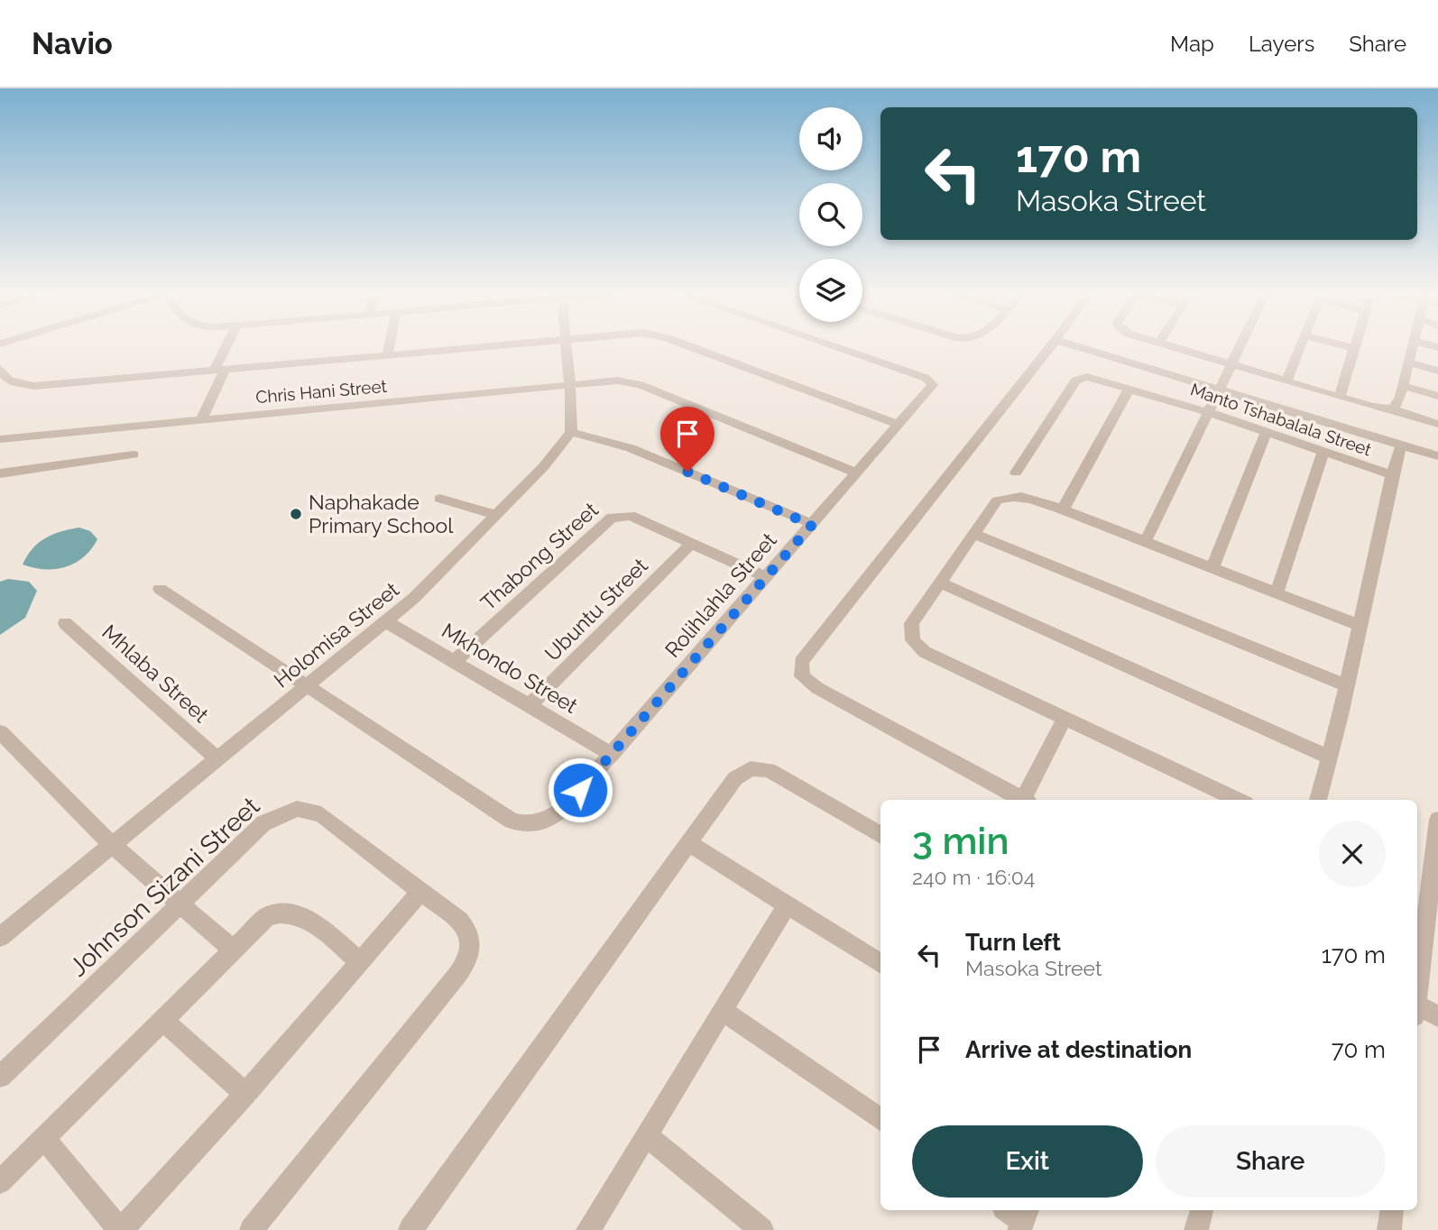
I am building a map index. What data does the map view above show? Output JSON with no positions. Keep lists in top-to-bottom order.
{
  "streets": {
    "street": [
      "Chris Hani Street",
      "Manto Tshabalala Street",
      "Thabong Street",
      "Rolihlahla Street",
      "Ubuntu Street",
      "Holomisa Street",
      "Mkhondo Street",
      "Mhlaba Street",
      "Johnson Sizani Street"
    ]
  },
  "crossings": [
    ["Chris Hani Street", "Rolihlahla Street"],
    ["Thabong Street", "Rolihlahla Street"],
    ["Thabong Street", "Ubuntu Street"],
    ["Thabong Street", "Mkhondo Street"],
    ["Rolihlahla Street", "Holomisa Street"],
    ["Rolihlahla Street", "Mkhondo Street"],
    ["Ubuntu Street", "Mkhondo Street"],
    ["Holomisa Street", "Mkhondo Street"],
    ["Holomisa Street", "Mhlaba Street"]
  ],
  "places": ["Naphakade Primary School"],
  "page": {
    "header": "Navio",
    "nav": ["Map", "Layers", "Share"],
    "turn": ["170 m", "Masoka Street"],
    "heading": ["3 min", "240 m · 16:04"],
    "list": [
      {
        "name": "Turn left",
        "note": "Masoka Street",
        "value": "170 m"
      },
      {
        "name": "Arrive at destination",
        "value": "70 m"
      }
    ],
    "buttons": ["Exit", "Share"]
  }
}
